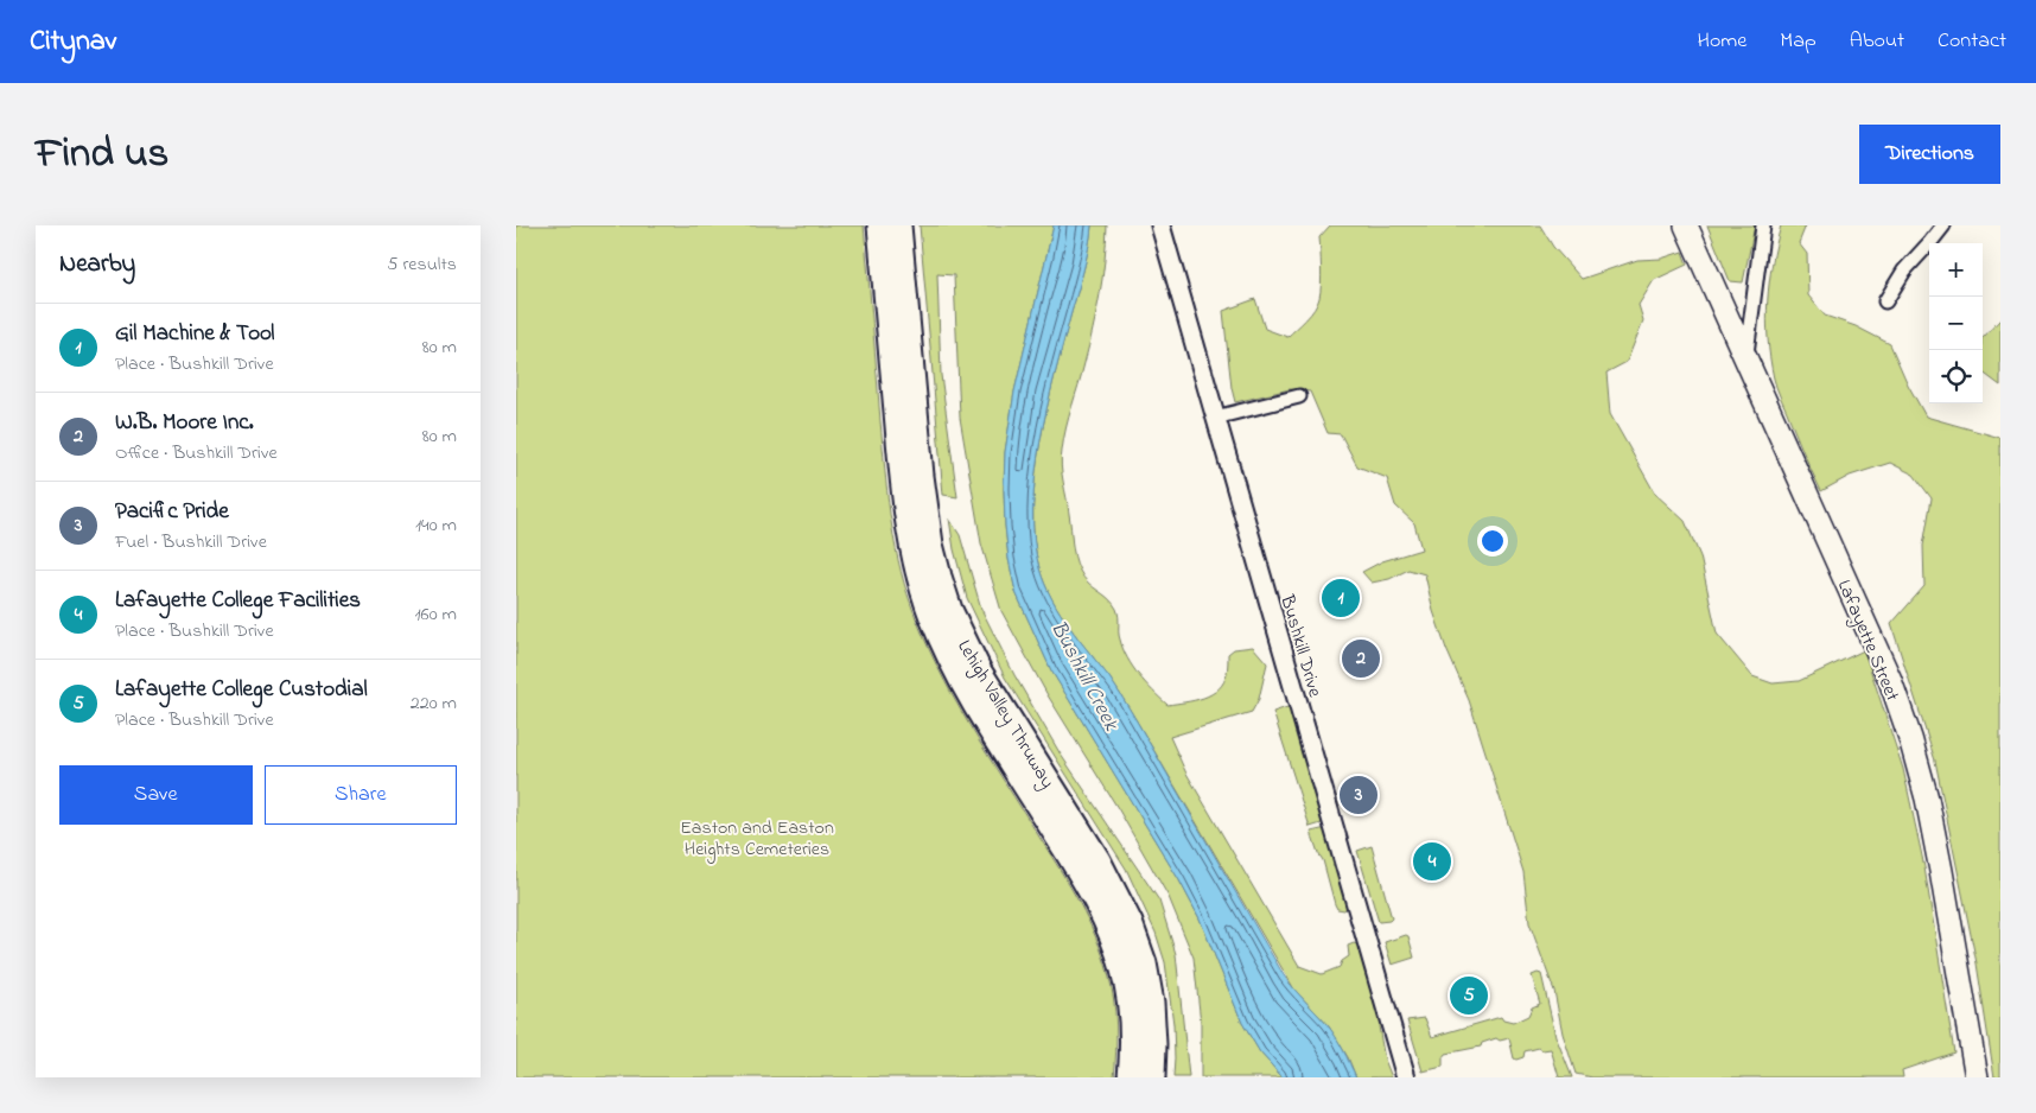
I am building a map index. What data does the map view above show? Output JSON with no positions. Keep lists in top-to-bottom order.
{
  "streets": {
    "highway": ["Lehigh Valley Thruway"],
    "main road": ["Lafayette Street"],
    "street": ["Bushkill Drive"]
  },
  "water": ["Bushkill Creek"],
  "parks": ["Easton and Easton Heights Cemeteries"],
  "page": {
    "header": "Citynav",
    "nav": [
      "Home",
      "Map",
      "About",
      "Contact"
    ],
    "title": "Find us",
    "buttons": [
      "Directions",
      ["Save", "Share"]
    ],
    "heading": ["Nearby", "5 results"],
    "map_buttons": ["+", "−"],
    "list": [
      {
        "mark": "1",
        "name": "Gil Machine & Tool",
        "note": "Place · Bushkill Drive",
        "value": "80 m"
      },
      {
        "mark": "2",
        "name": "W.B. Moore Inc.",
        "note": "Office · Bushkill Drive",
        "value": "80 m"
      },
      {
        "mark": "3",
        "name": "Pacific Pride",
        "note": "Fuel · Bushkill Drive",
        "value": "140 m"
      },
      {
        "mark": "4",
        "name": "Lafayette College Facilities",
        "note": "Place · Bushkill Drive",
        "value": "160 m"
      },
      {
        "mark": "5",
        "name": "Lafayette College Custodial",
        "note": "Place · Bushkill Drive",
        "value": "220 m"
      }
    ],
    "pins": [
      "1",
      "2",
      "3",
      "4",
      "5"
    ]
  }
}
